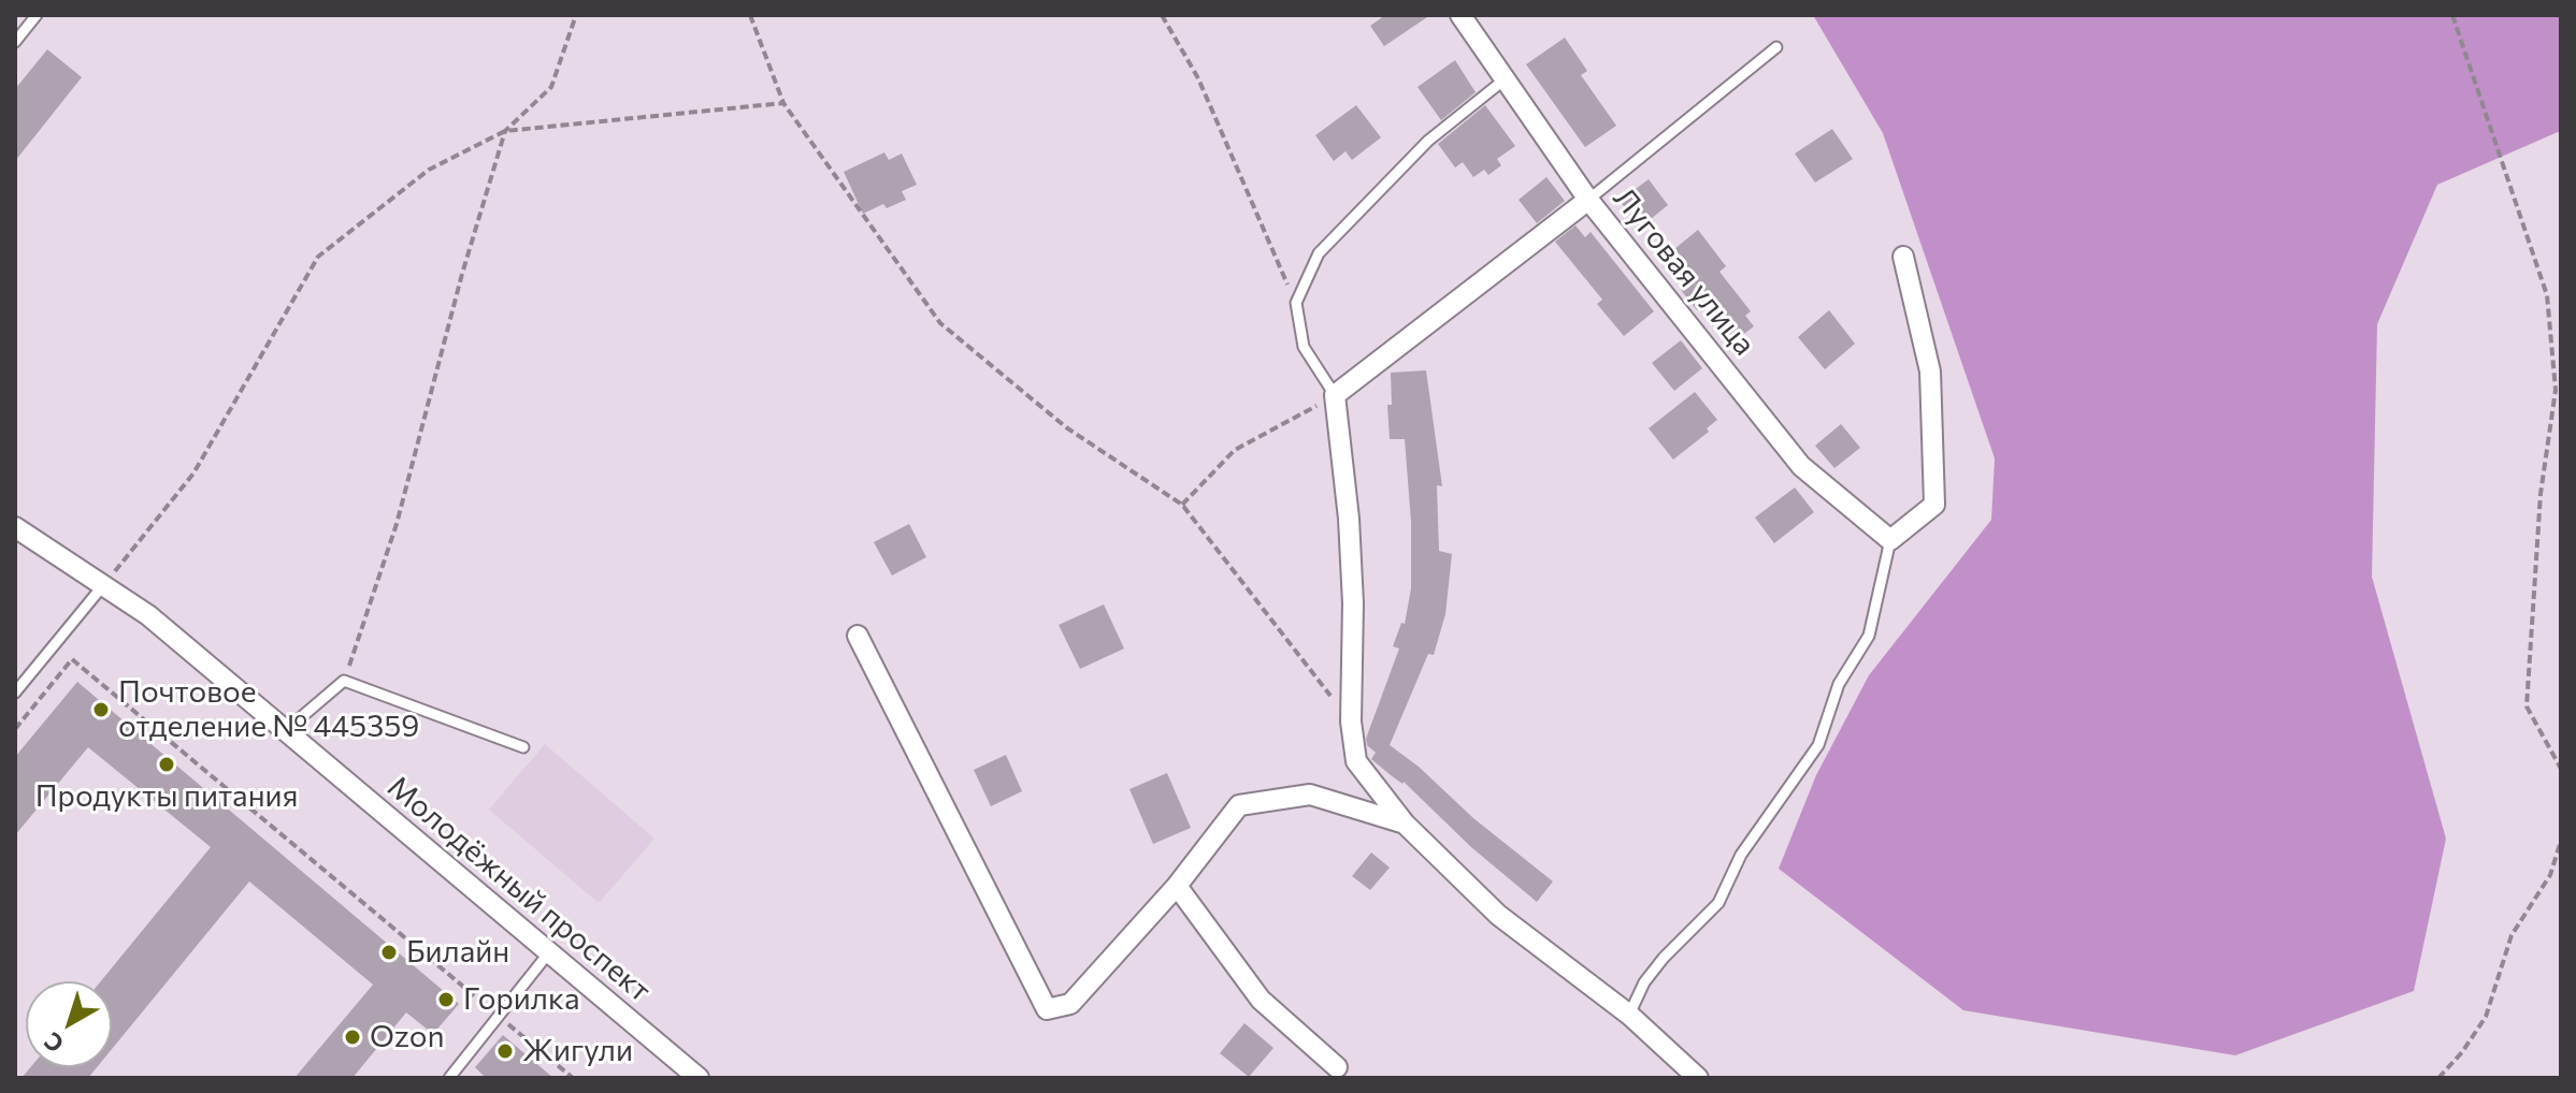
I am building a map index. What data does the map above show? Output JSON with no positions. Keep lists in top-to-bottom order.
{
  "streets": {
    "street": ["Луговая улица", "Молодёжный проспект"]
  },
  "places": [
    "Почтовое отделение № 445359",
    "Продукты питания",
    "Билайн",
    "Горилка",
    "Ozon",
    "Жигули"
  ],
  "north": "bottom left"
}
